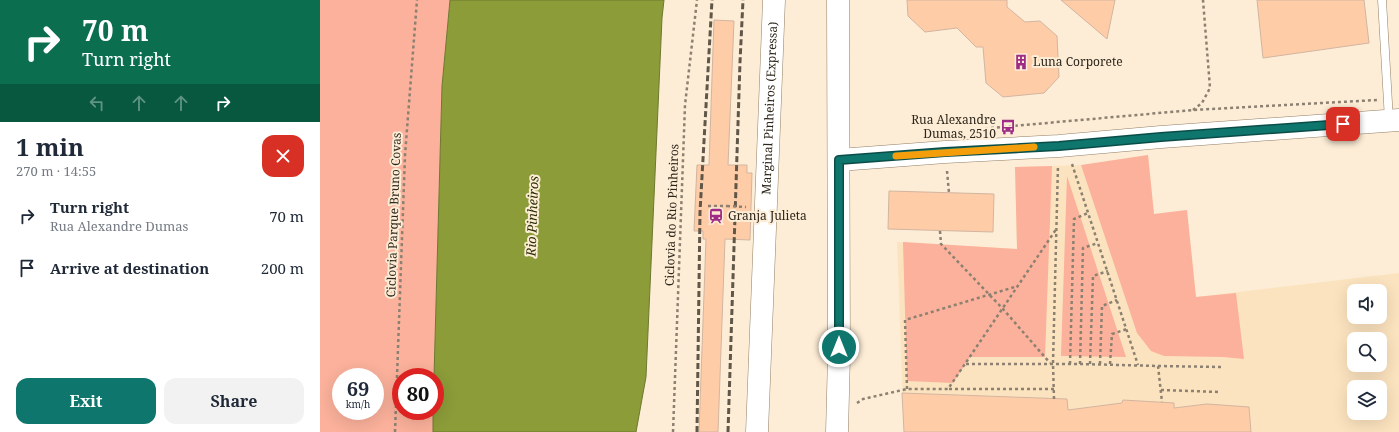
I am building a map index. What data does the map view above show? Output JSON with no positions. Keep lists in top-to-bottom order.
{
  "streets": {
    "main road": ["Marginal Pinheiros (Expressa)"],
    "path": ["Ciclovia Parque Bruno Covas", "Ciclovia do Rio Pinheiros"]
  },
  "water": ["Rio Pinheiros"],
  "places": {
    "building": ["Luna Corporete"],
    "bus stop": ["Rua Alexandre Dumas, 2510"],
    "station": ["Granja Julieta"]
  },
  "page": {
    "turn": ["70 m", "Turn right"],
    "heading": ["1 min", "270 m · 14:55"],
    "list": [
      {
        "name": "Turn right",
        "note": "Rua Alexandre Dumas",
        "value": "70 m"
      },
      {
        "name": "Arrive at destination",
        "value": "200 m"
      }
    ],
    "speed": "69 km/h",
    "limit": "80",
    "buttons": ["Exit", "Share"]
  }
}
